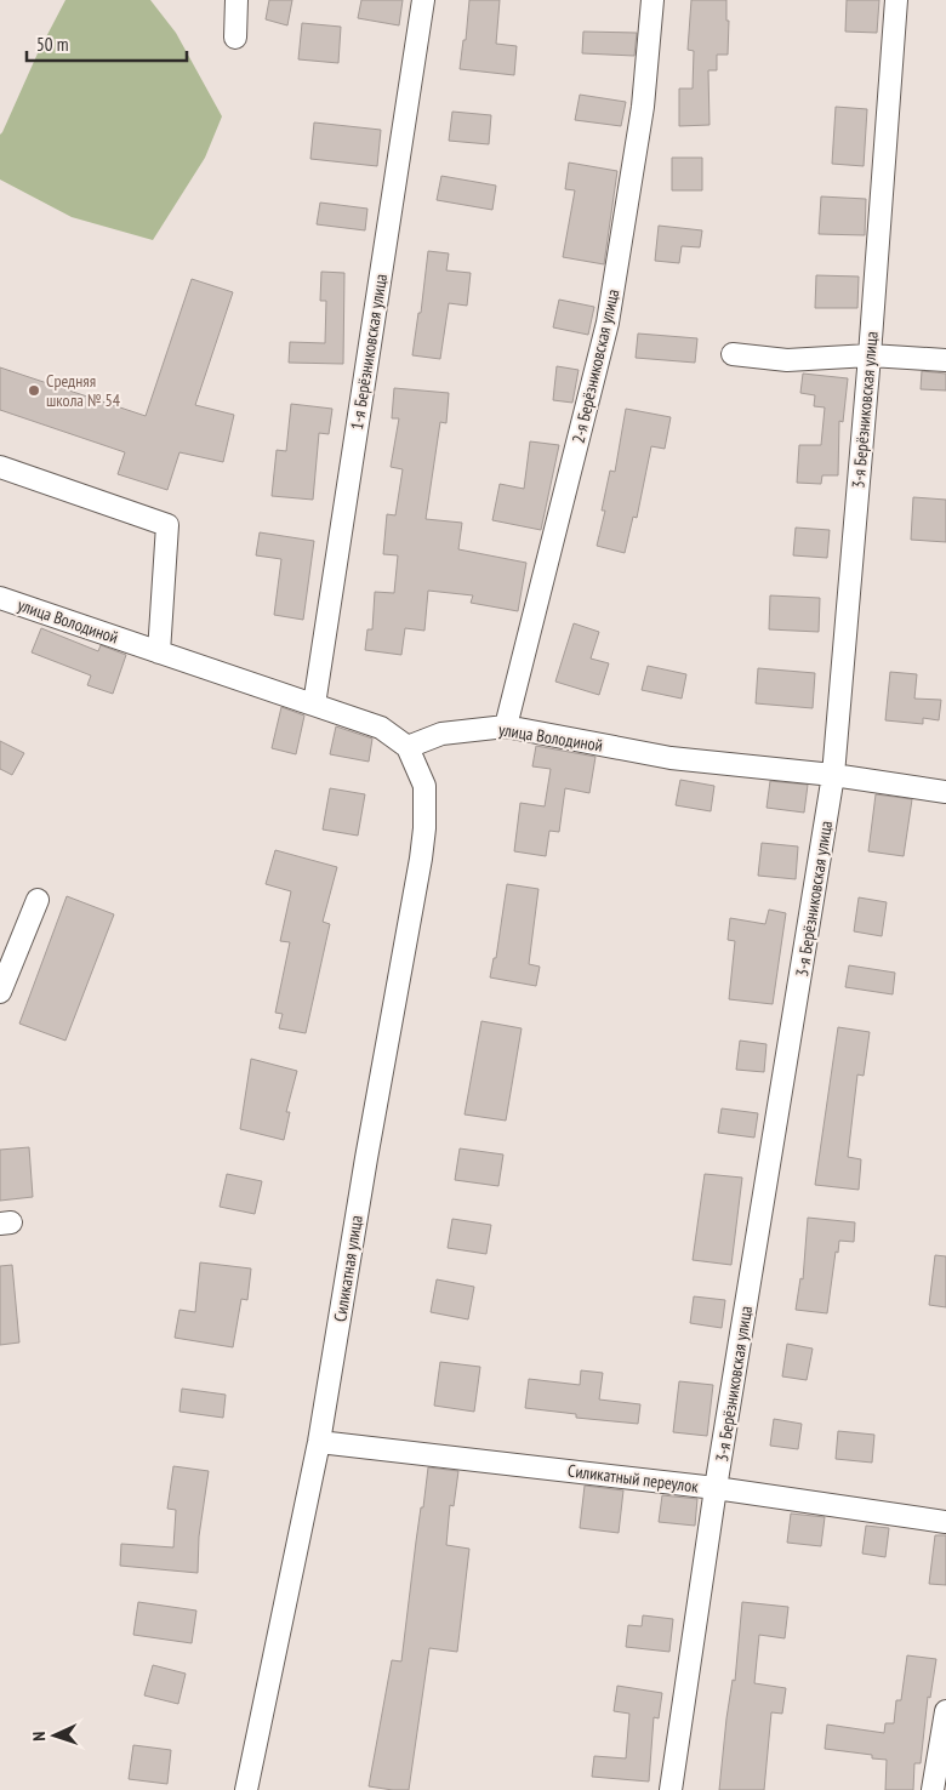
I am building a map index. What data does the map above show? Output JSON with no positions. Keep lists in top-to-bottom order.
{
  "streets": {
    "street": [
      "1-я Берёзниковская улица",
      "2-я Берёзниковская улица",
      "3-я Берёзниковская улица",
      "улица Володиной",
      "Силикатная улица",
      "Силикатный переулок"
    ]
  },
  "crossings": [
    ["1-я Берёзниковская улица", "улица Володиной"],
    ["2-я Берёзниковская улица", "улица Володиной"],
    ["3-я Берёзниковская улица", "улица Володиной"],
    ["3-я Берёзниковская улица", "Силикатный переулок"],
    ["улица Володиной", "Силикатная улица"],
    ["Силикатная улица", "Силикатный переулок"]
  ],
  "places": ["Средняя школа № 54"],
  "scale_bar": "50 m",
  "north": "left"
}
